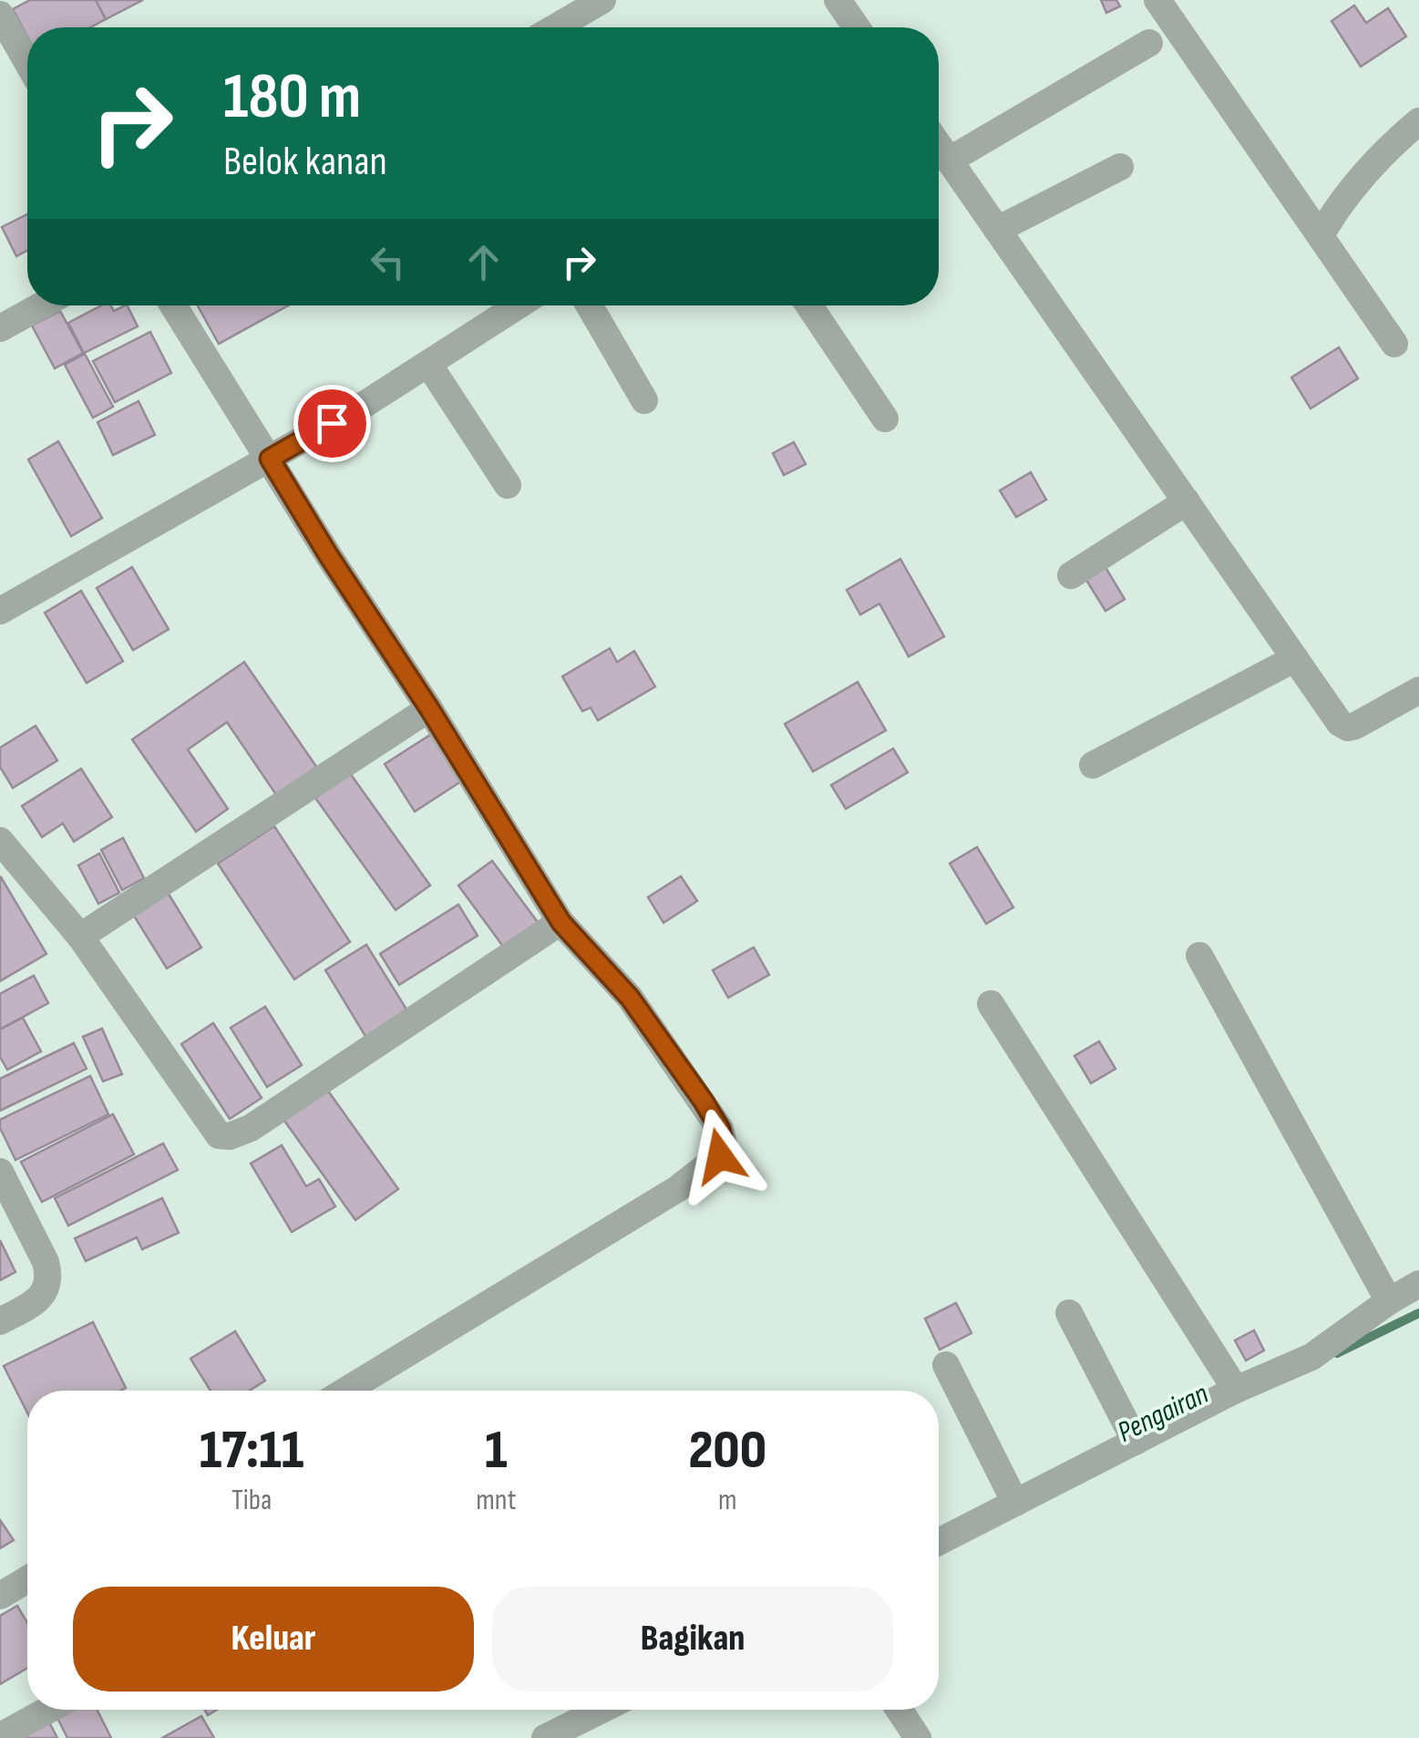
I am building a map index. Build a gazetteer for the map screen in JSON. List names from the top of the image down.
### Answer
{
  "water": ["Pengairan"],
  "page": {
    "turn": ["180 m", "Belok kanan"],
    "eta": [
      "17:11",
      "Tiba",
      "1",
      "mnt",
      "200",
      "m"
    ],
    "buttons": ["Keluar", "Bagikan"]
  }
}
